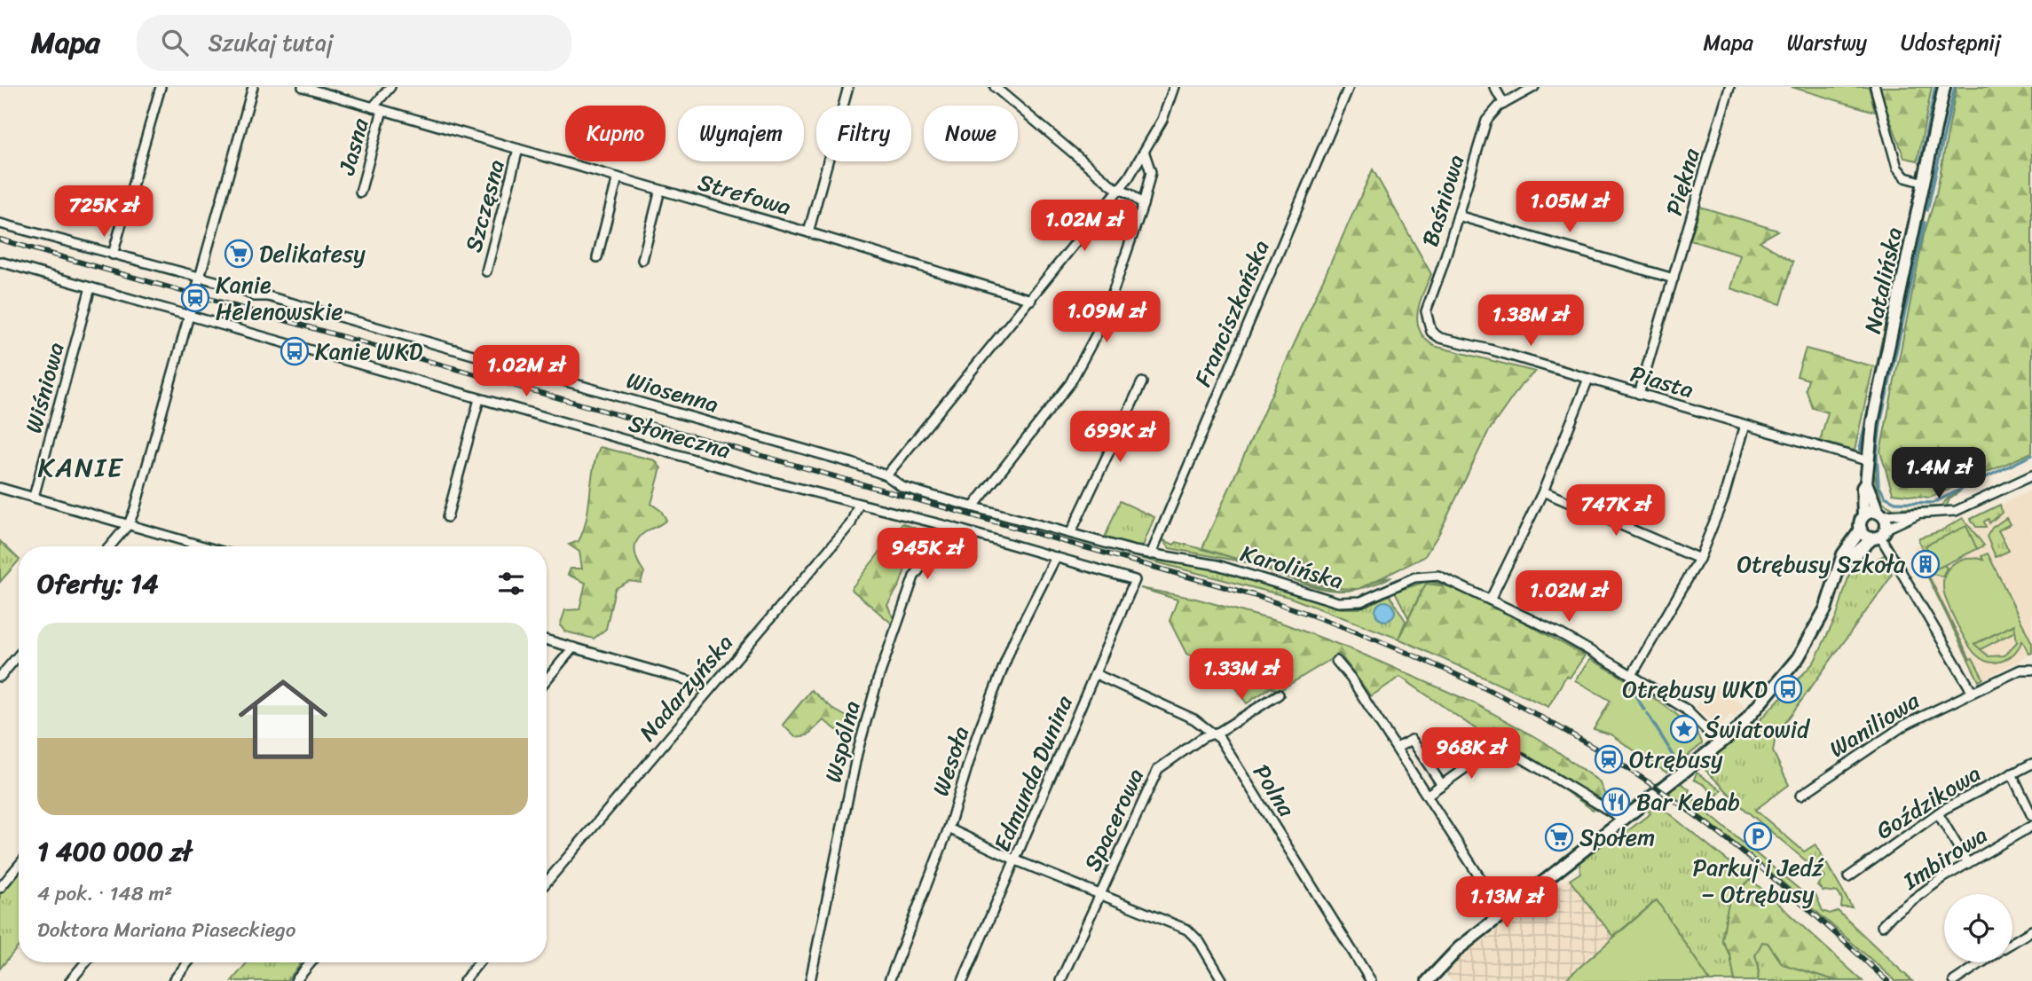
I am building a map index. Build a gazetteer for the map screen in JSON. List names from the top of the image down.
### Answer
{
  "streets": {
    "main road": ["Natalińska"],
    "street": [
      "Jasna",
      "Piękna",
      "Strefowa",
      "Baśniowa",
      "Szczęsna",
      "Franciszkańska",
      "Piasta",
      "Wiśniowa",
      "Wiosenna",
      "Słoneczna",
      "Karolińska",
      "Nadarzyńska",
      "Waniliowa",
      "Wspólna",
      "Wesoła",
      "Edmunda Dunina",
      "Polna",
      "Goździkowa",
      "Spacerowa",
      "Imbirowa"
    ]
  },
  "crossings": [
    ["Jasna", "Strefowa"],
    ["Piękna", "Piasta"],
    ["Strefowa", "Szczęsna"],
    ["Baśniowa", "Piasta"],
    ["Natalińska", "Piasta"],
    ["Franciszkańska", "Karolińska"],
    ["Wiśniowa", "Słoneczna"],
    ["Wiosenna", "Karolińska"],
    ["Słoneczna", "Nadarzyńska"],
    ["Słoneczna", "Wspólna"],
    ["Słoneczna", "Wesoła"],
    ["Słoneczna", "Edmunda Dunina"],
    ["Edmunda Dunina", "Polna"],
    ["Polna", "Spacerowa"]
  ],
  "districts": ["KANIE"],
  "places": {
    "supermarket": ["Delikatesy", "Społem"],
    "station": ["Kanie Helenowskie", "Otrębusy"],
    "bus stop": ["Kanie WKD", "Otrębusy WKD"],
    "building": ["Otrębusy Szkoła"],
    "place": ["Światowid"],
    "restaurant": ["Bar Kebab"],
    "parking": ["Parkuj i Jedź – Otrębusy"]
  },
  "page": {
    "header": "Mapa",
    "search": "Szukaj tutaj",
    "nav": ["Mapa", "Warstwy", "Udostępnij"],
    "chip": [
      "Kupno",
      "Wynajem",
      "Filtry",
      "Nowe"
    ],
    "price": [
      "1.05M zł",
      "725K zł",
      "1.02M zł",
      "1.09M zł",
      "1.38M zł",
      "1.02M zł",
      "699K zł",
      "1.4M zł",
      "747K zł",
      "945K zł",
      "1.02M zł",
      "1.33M zł",
      "968K zł",
      "1.13M zł"
    ],
    "heading": "Oferty: 14",
    "list": [
      {
        "name": "1 400 000 zł",
        "note": "4 pok. · 148 m² · Doktora Mariana Piaseckiego"
      }
    ]
  }
}
